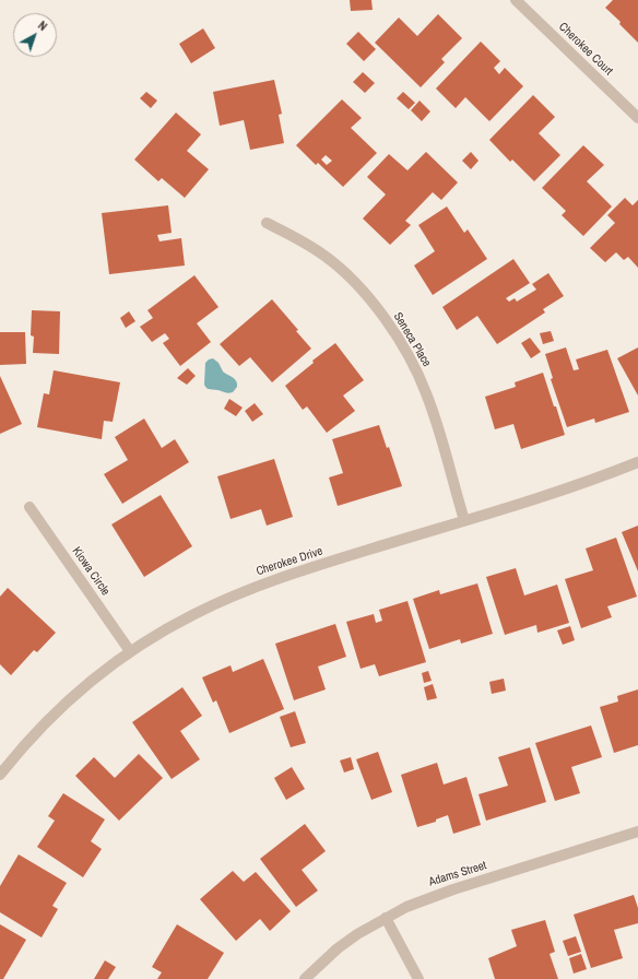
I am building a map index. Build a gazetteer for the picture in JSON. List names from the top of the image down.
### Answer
{
  "streets": {
    "street": [
      "Cherokee Court",
      "Seneca Place",
      "Cherokee Drive",
      "Kiowa Circle",
      "Adams Street"
    ]
  },
  "crossings": [
    ["Seneca Place", "Cherokee Drive"],
    ["Cherokee Drive", "Kiowa Circle"]
  ],
  "north": "top right"
}
